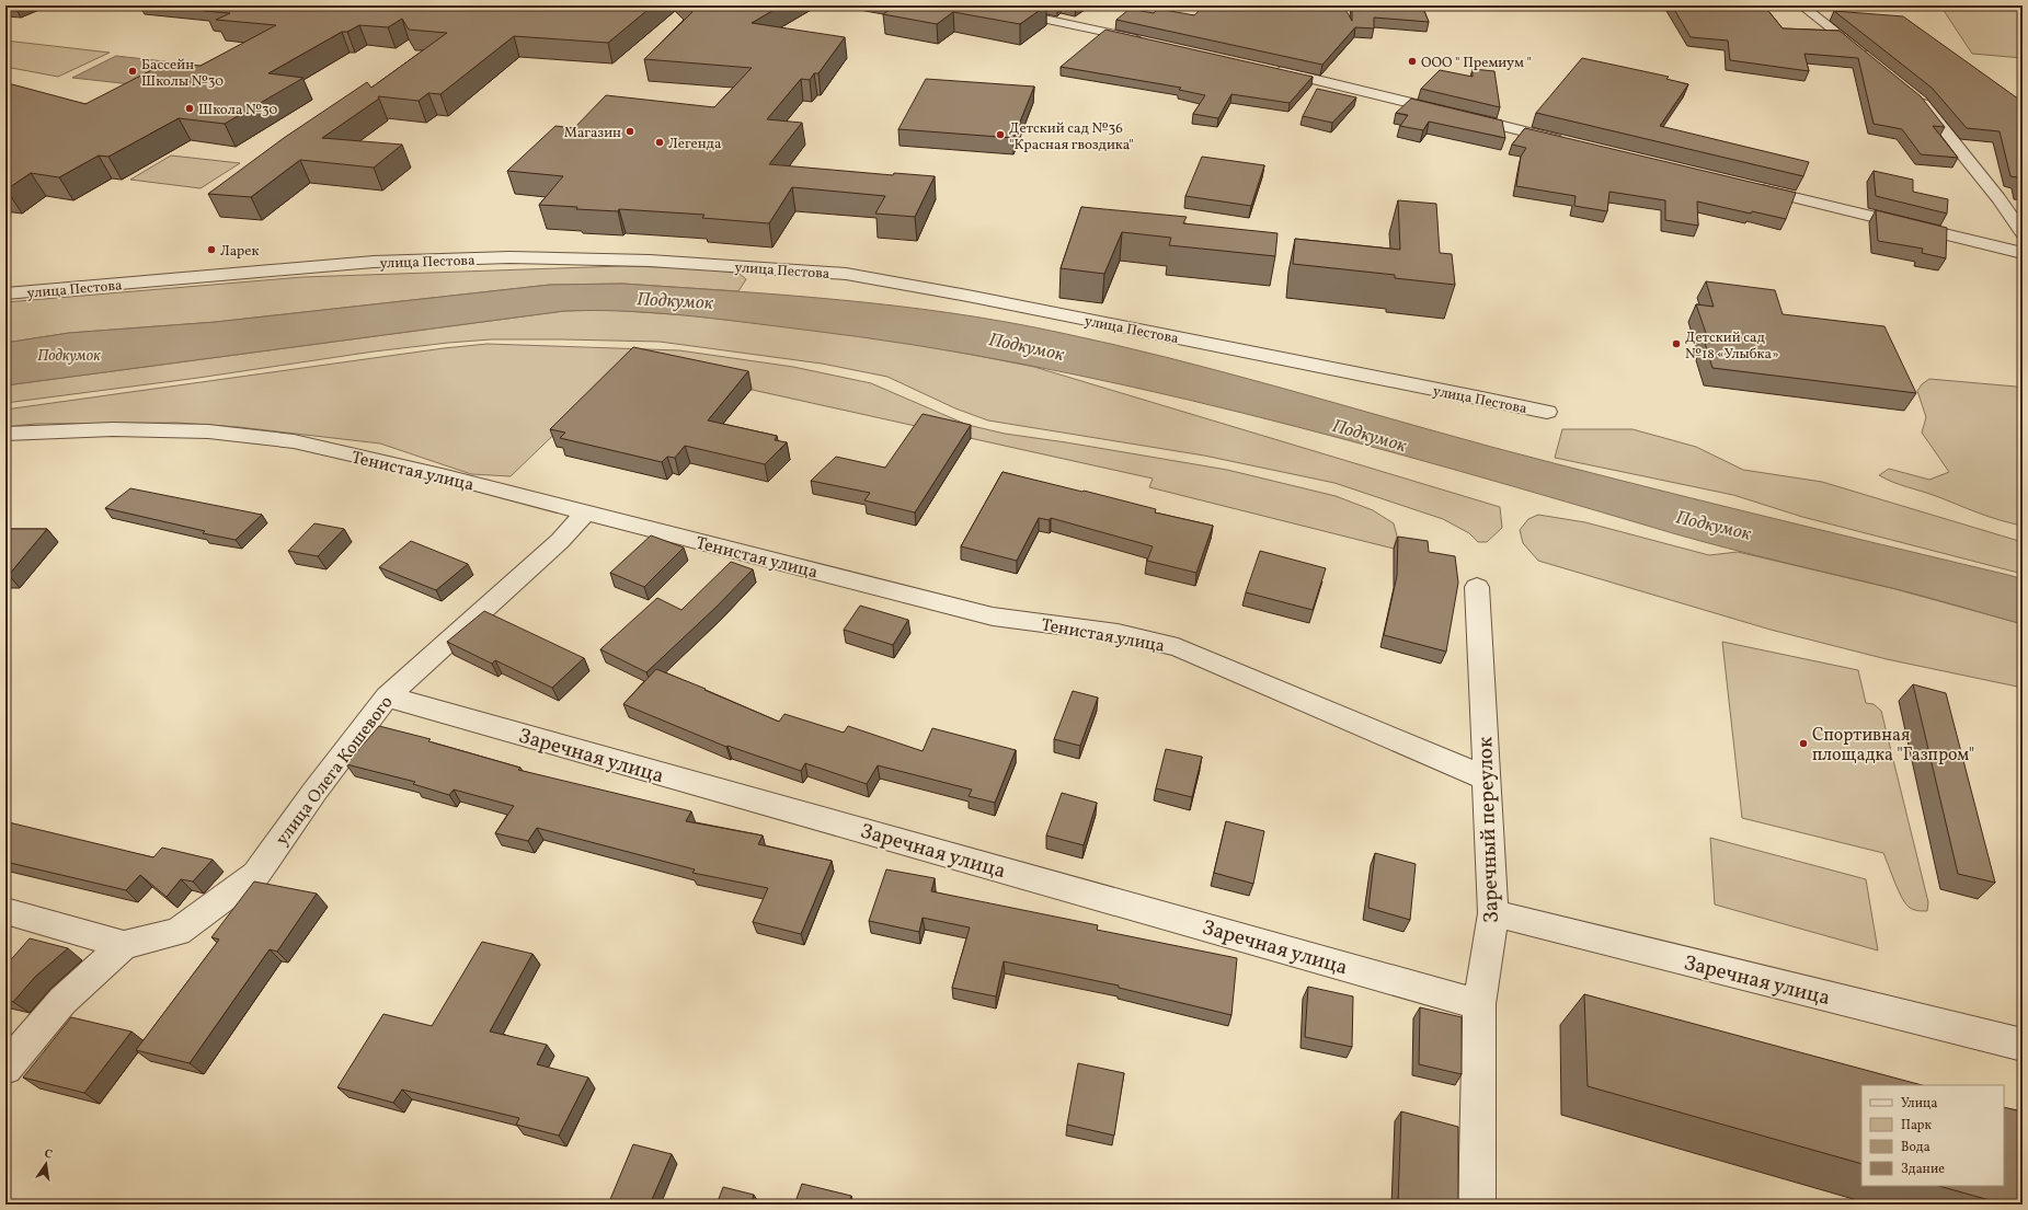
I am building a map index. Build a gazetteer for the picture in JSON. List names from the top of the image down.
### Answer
{
  "streets": {
    "street": [
      "улица Пестова",
      "Тенистая улица",
      "Заречная улица",
      "улица Олега Кошевого",
      "Заречный переулок"
    ]
  },
  "crossings": [
    ["Тенистая улица", "улица Олега Кошевого"],
    ["Тенистая улица", "Заречный переулок"],
    ["Заречная улица", "улица Олега Кошевого"],
    ["Заречная улица", "Заречный переулок"]
  ],
  "water": ["Подкумок"],
  "places": [
    "ООО \" Премиум \"",
    "Бассейн Школы №30",
    "Школа №30",
    "Магазин",
    "Детский сад №36 \"Красная гвоздика\"",
    "Легенда",
    "Ларек",
    "Детский сад №18 «Улыбка»",
    "Спортивная площадка \"Газпром\""
  ],
  "legend": [
    "Улица",
    "Парк",
    "Вода",
    "Здание"
  ],
  "north": "top"
}
